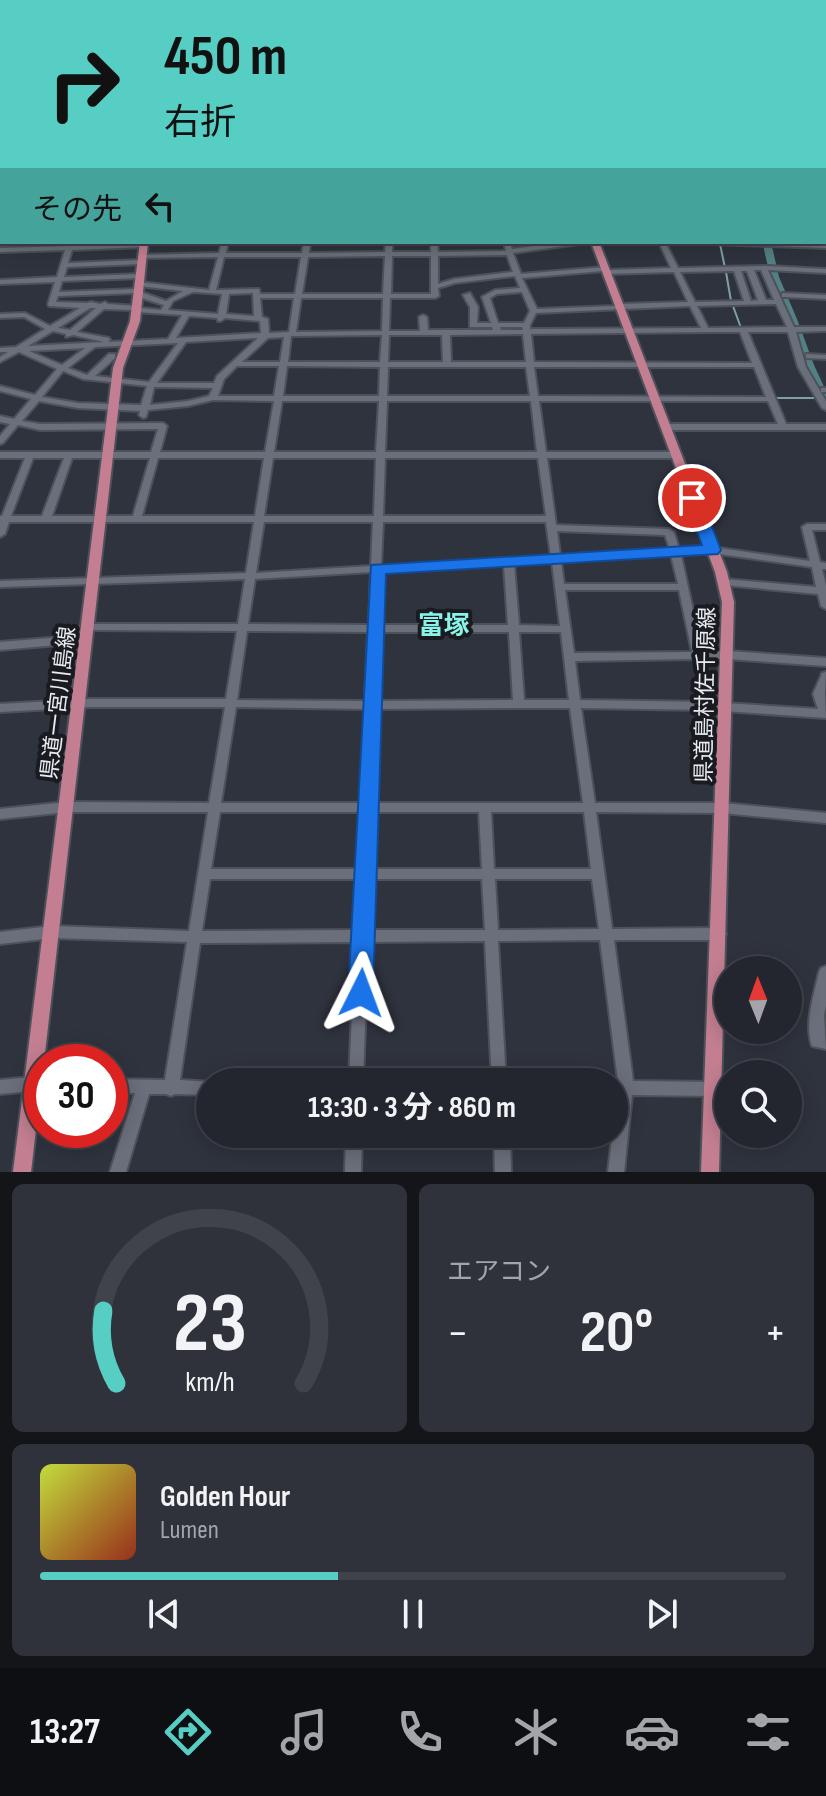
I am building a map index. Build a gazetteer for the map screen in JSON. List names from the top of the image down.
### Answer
{
  "streets": {
    "main road": ["県道島村佐千原線", "県道一宮川島線"]
  },
  "districts": ["富塚"],
  "north": "top",
  "page": {
    "turn": ["450 m", "右折"],
    "then": "その先",
    "limit": "30",
    "trip": "13:30 · 3 分 · 860 m",
    "tile": "エアコン",
    "heat": ["−", "20°", "+"],
    "song": ["Golden Hour", "Lumen"],
    "tabs": "13:27",
    "gauge": ["23", "km/h"]
  }
}
